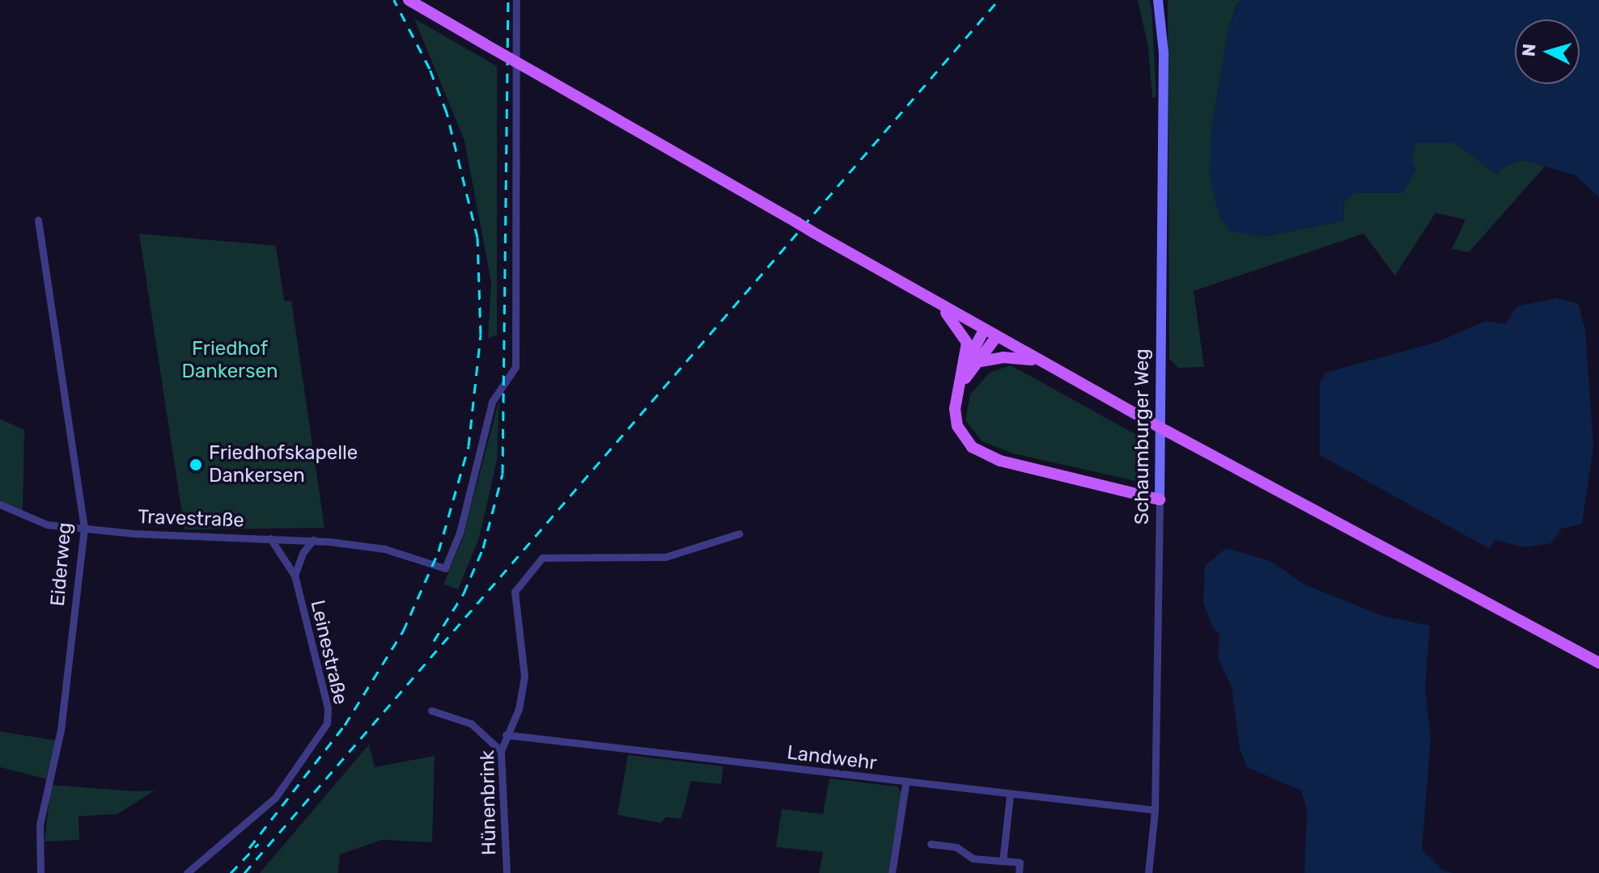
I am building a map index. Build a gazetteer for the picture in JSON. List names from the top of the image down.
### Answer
{
  "streets": {
    "street": [
      "Schaumburger Weg",
      "Travestraße",
      "Eiderweg",
      "Leinestraße",
      "Landwehr",
      "Hünenbrink"
    ]
  },
  "crossings": [
    ["Schaumburger Weg", "Landwehr"],
    ["Travestraße", "Eiderweg"],
    ["Travestraße", "Leinestraße"],
    ["Landwehr", "Hünenbrink"]
  ],
  "parks": ["Friedhof Dankersen"],
  "places": ["Friedhofskapelle Dankersen"],
  "north": "left"
}
